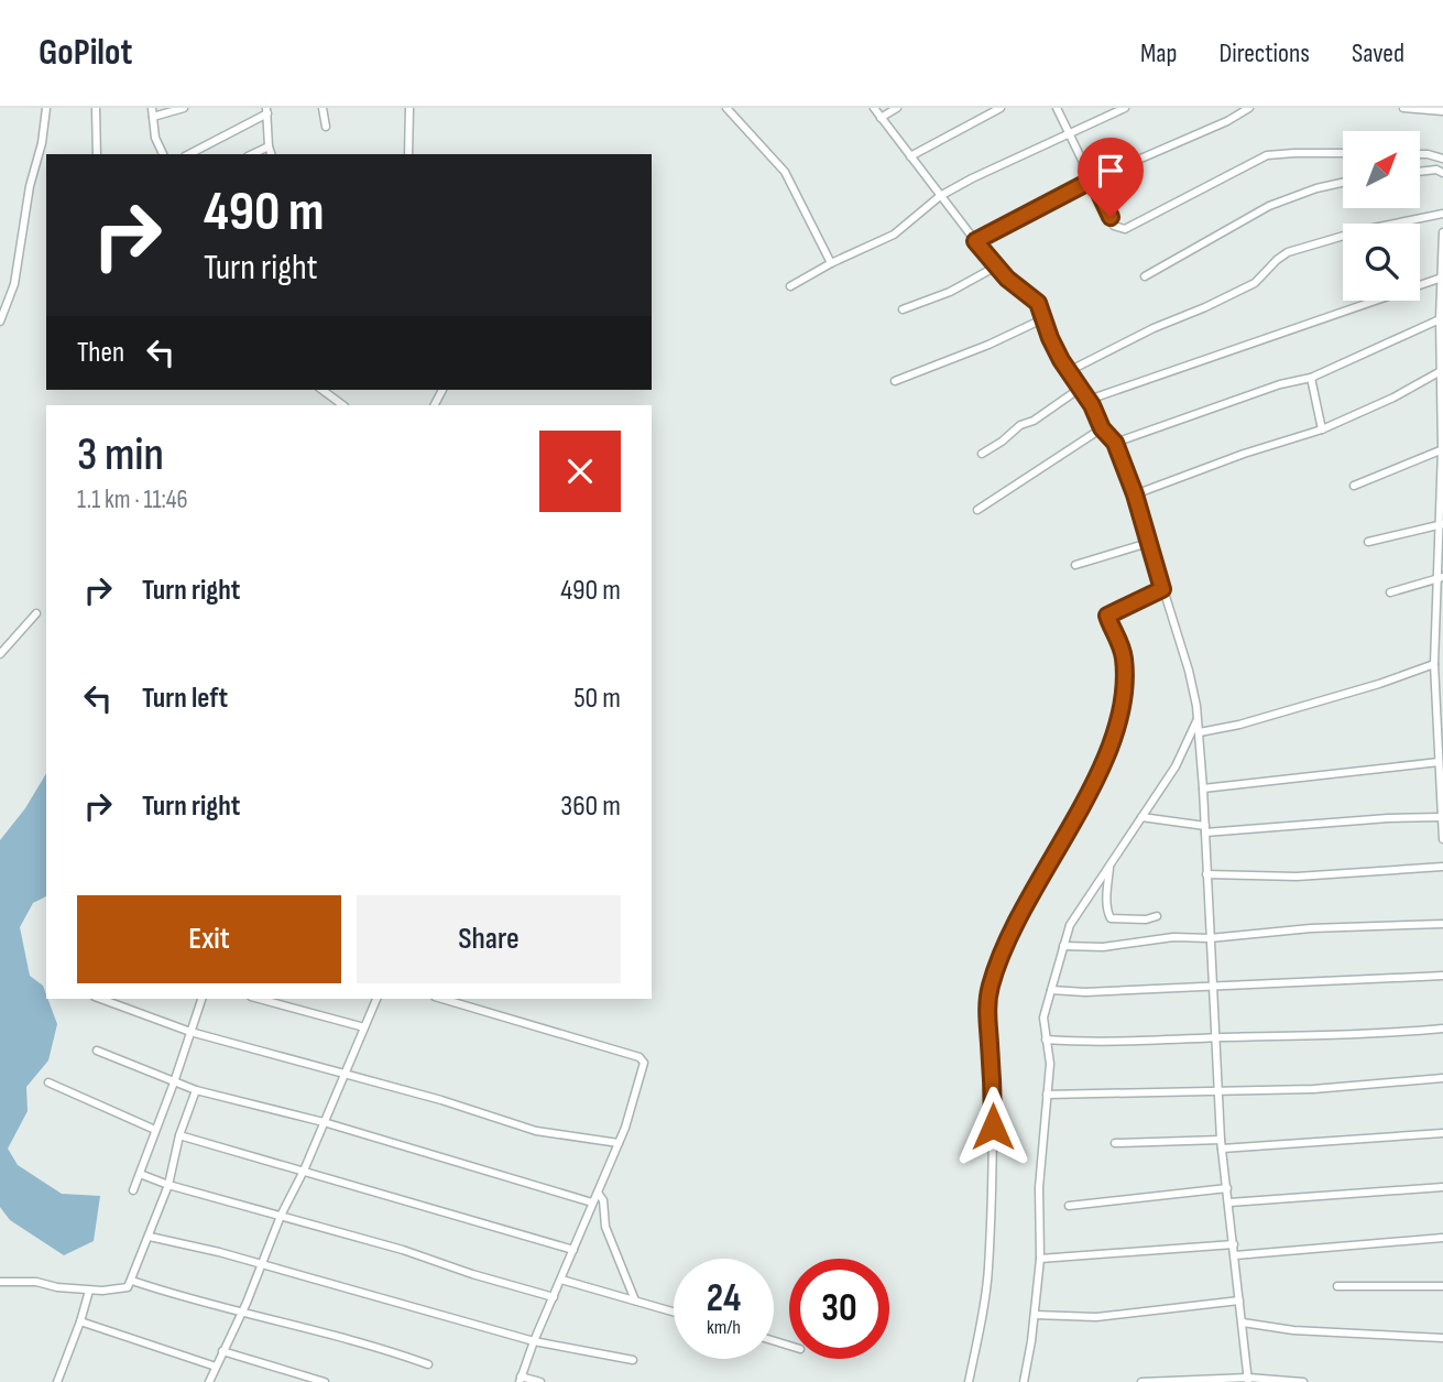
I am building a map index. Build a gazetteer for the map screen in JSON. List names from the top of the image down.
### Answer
{
  "north": "top right",
  "page": {
    "header": "GoPilot",
    "nav": ["Map", "Directions", "Saved"],
    "turn": ["490 m", "Turn right"],
    "then": "Then",
    "heading": ["3 min", "1.1 km · 11:46"],
    "list": [
      {
        "name": "Turn right",
        "value": "490 m"
      },
      {
        "name": "Turn left",
        "value": "50 m"
      },
      {
        "name": "Turn right",
        "value": "360 m"
      }
    ],
    "buttons": ["Exit", "Share"],
    "speed": "24 km/h",
    "limit": "30"
  }
}
